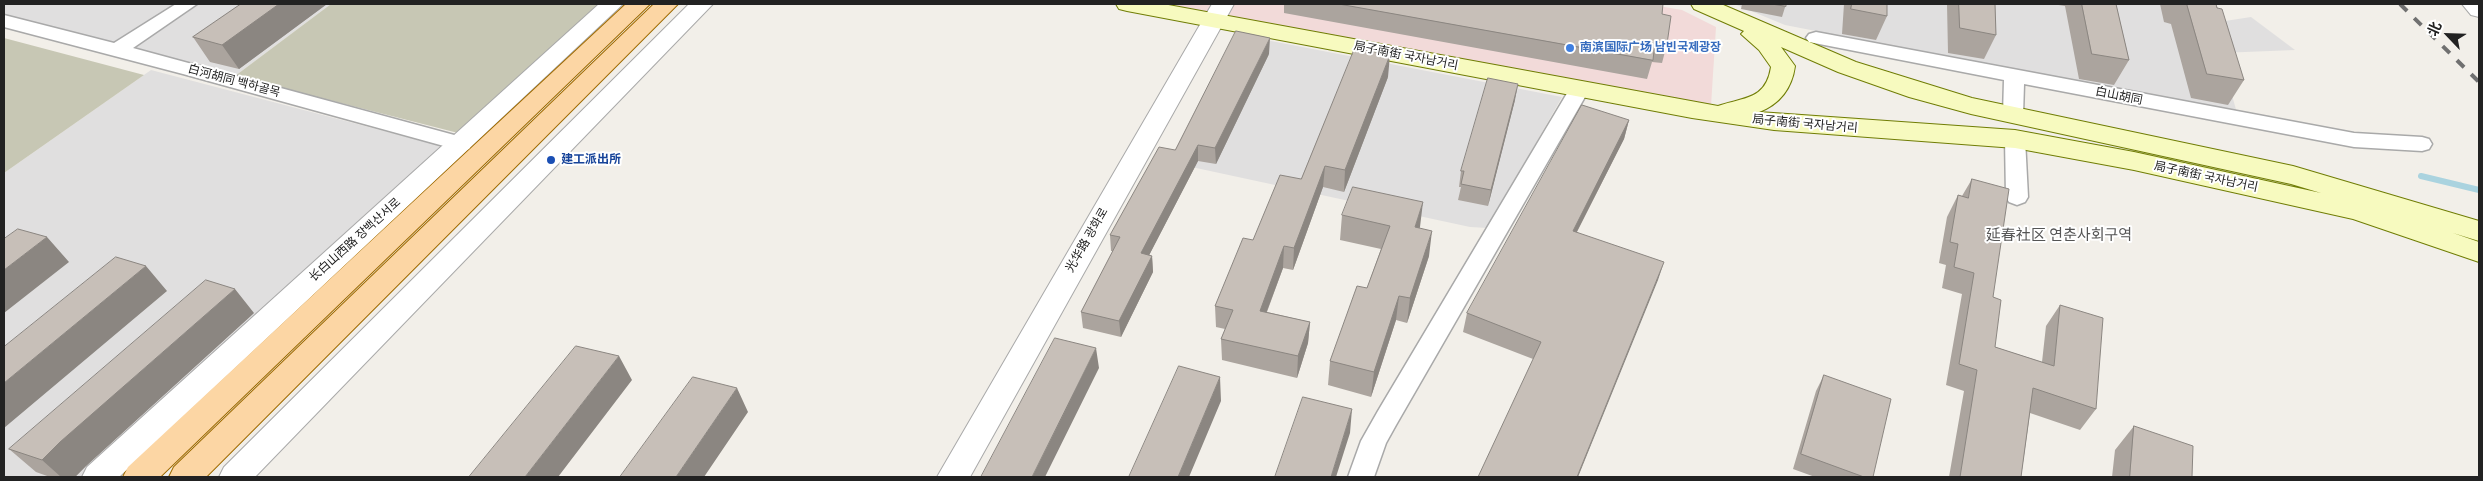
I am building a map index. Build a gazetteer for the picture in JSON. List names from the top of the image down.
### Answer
{
  "streets": {
    "main road": ["局子南街 국자남거리", "长白山西路 장백산서로"],
    "street": ["白河胡同 백하골목", "白山胡同", "光华路 광화로"]
  },
  "crossings": [
    ["局子南街 국자남거리", "光华路 광화로"],
    ["白河胡同 백하골목", "长白山西路 장백산서로"]
  ],
  "districts": ["延春社区 연춘사회구역"],
  "places": ["南滨国际广场 남빈국제광장", "建工派出所"],
  "north": "top left"
}
